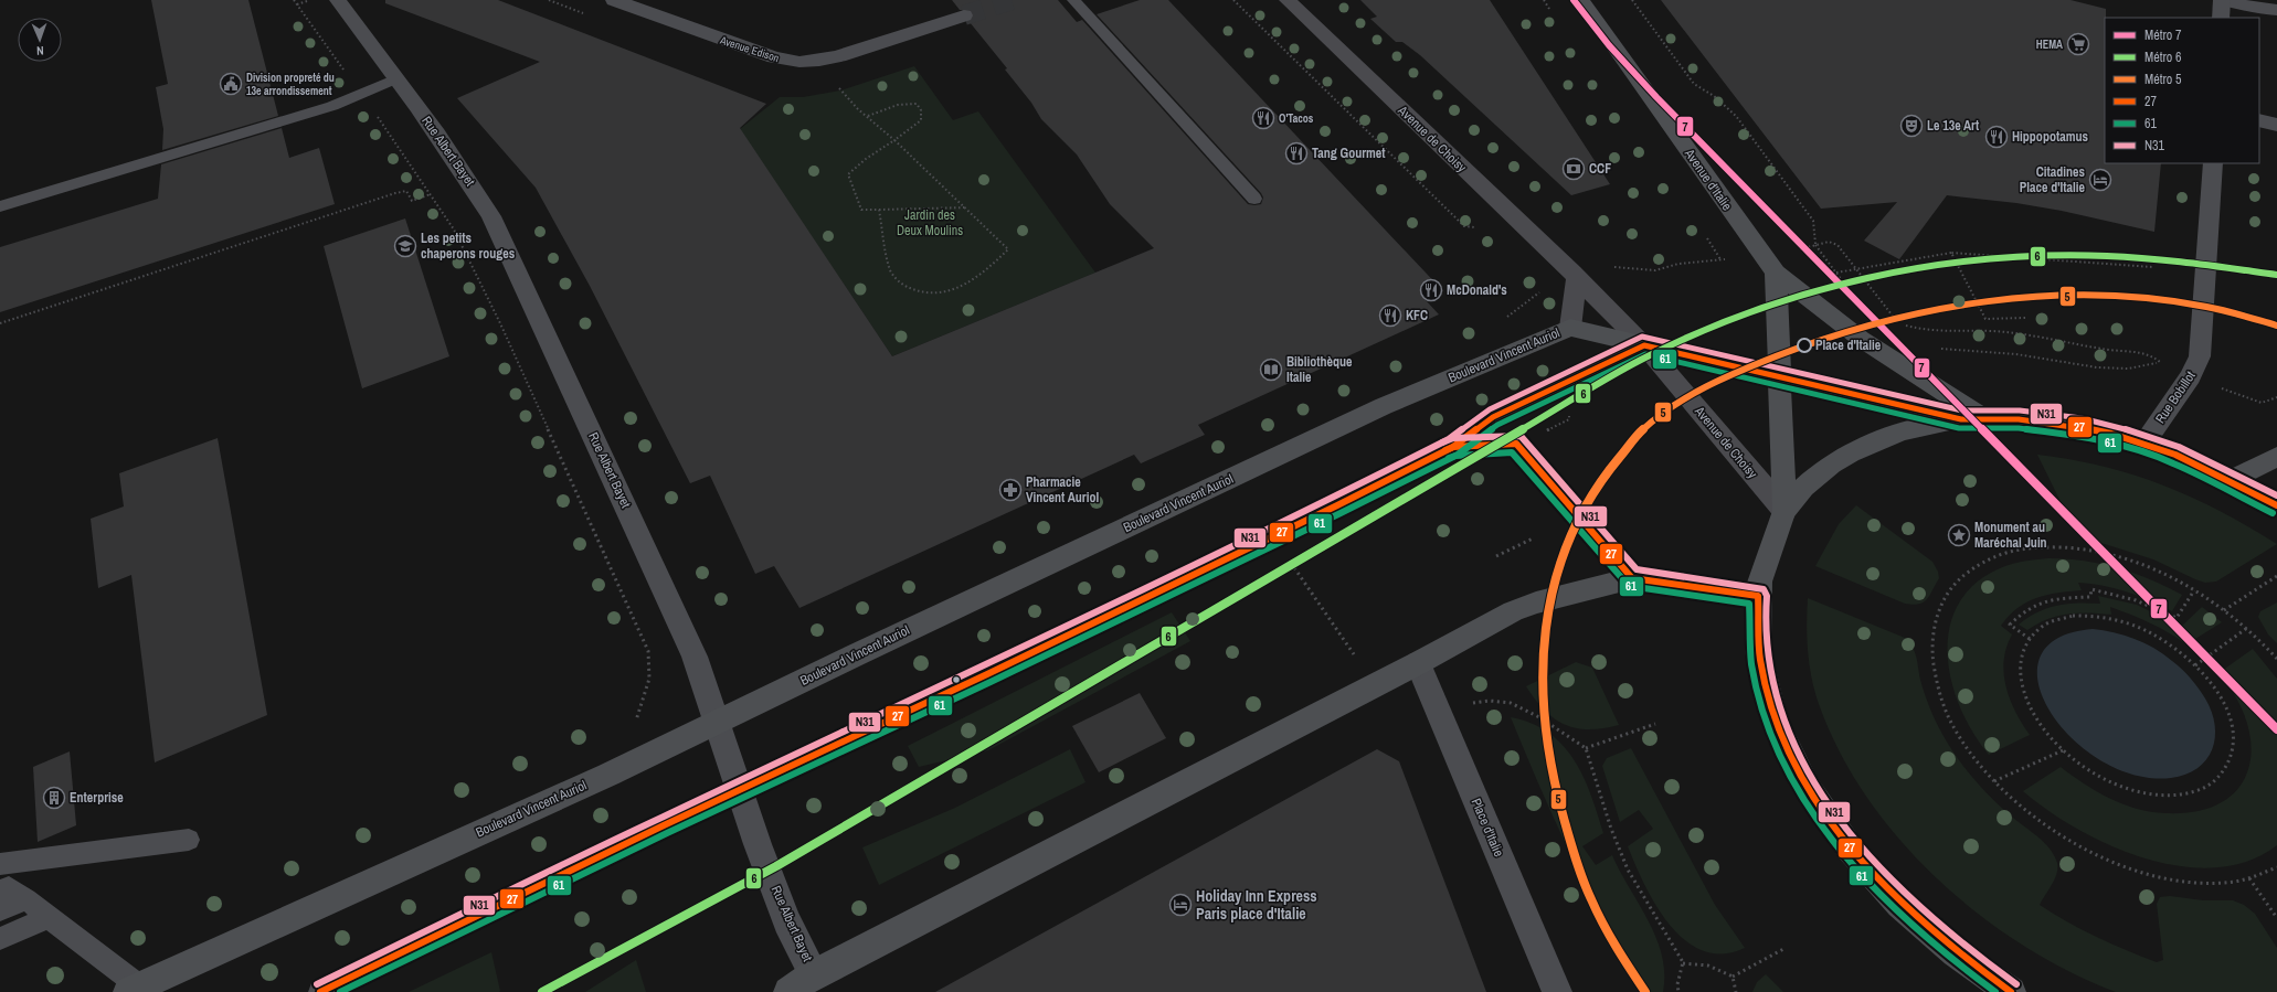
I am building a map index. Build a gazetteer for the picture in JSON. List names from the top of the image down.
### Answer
{
  "streets": {
    "main road": ["Avenue de Choisy", "Avenue d'Italie", "Boulevard Vincent Auriol"],
    "street": [
      "Avenue Edison",
      "Rue Albert Bayet",
      "Rue Bobillot",
      "Place d'Italie"
    ]
  },
  "crossings": [
    ["Avenue de Choisy", "Boulevard Vincent Auriol"],
    ["Rue Albert Bayet", "Boulevard Vincent Auriol"]
  ],
  "parks": ["Jardin des Deux Moulins"],
  "places": {
    "supermarket": ["HEMA"],
    "public building": ["Division propreté du 13e arrondissement"],
    "restaurant": [
      "O'Tacos",
      "Hippopotamus",
      "Tang Gourmet",
      "McDonald's",
      "KFC"
    ],
    "theatre": ["Le 13e Art"],
    "bank": ["CCF"],
    "hotel": ["Citadines Place d'Italie", "Holiday Inn Express Paris place d'Italie"],
    "school or university": ["Les petits chaperons rouges"],
    "other": ["Place d'Italie"],
    "library": ["Bibliothèque Italie"],
    "pharmacy": ["Pharmacie Vincent Auriol"],
    "place": ["Monument au Maréchal Juin"],
    "building": ["Enterprise"]
  },
  "lines": [
    "metro line 7",
    "metro line 6",
    "metro line 5",
    "transit line N31",
    "transit line 27",
    "transit line 61"
  ],
  "legend": [
    "Métro 7",
    "Métro 6",
    "Métro 5",
    "27",
    "61",
    "N31"
  ],
  "north": "bottom"
}
